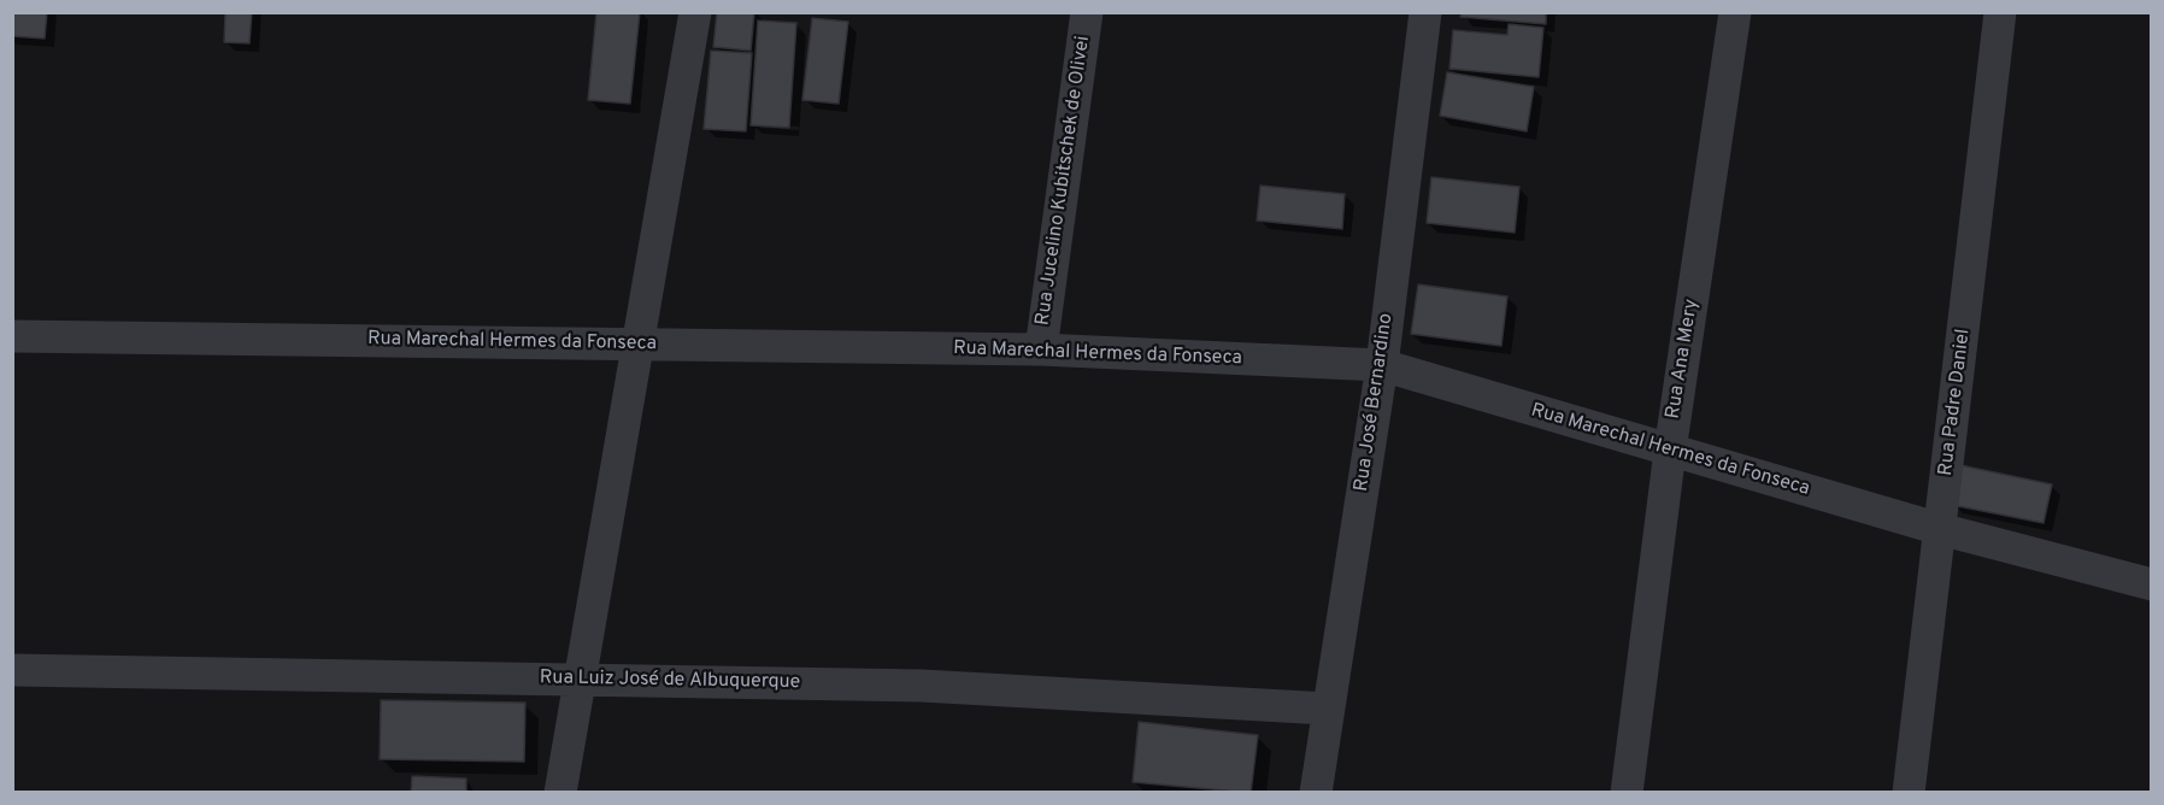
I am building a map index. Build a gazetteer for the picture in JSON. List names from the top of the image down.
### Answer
{
  "streets": {
    "street": [
      "Rua Jucelino Kubitschek de Olivei",
      "Rua Marechal Hermes da Fonseca",
      "Rua Ana Mery",
      "Rua José Bernardino",
      "Rua Padre Daniel",
      "Rua Luiz José de Albuquerque"
    ]
  },
  "crossings": [
    ["Rua Jucelino Kubitschek de Olivei", "Rua Marechal Hermes da Fonseca"],
    ["Rua Marechal Hermes da Fonseca", "Rua Ana Mery"],
    ["Rua Marechal Hermes da Fonseca", "Rua José Bernardino"],
    ["Rua Marechal Hermes da Fonseca", "Rua Padre Daniel"],
    ["Rua José Bernardino", "Rua Luiz José de Albuquerque"]
  ]
}
